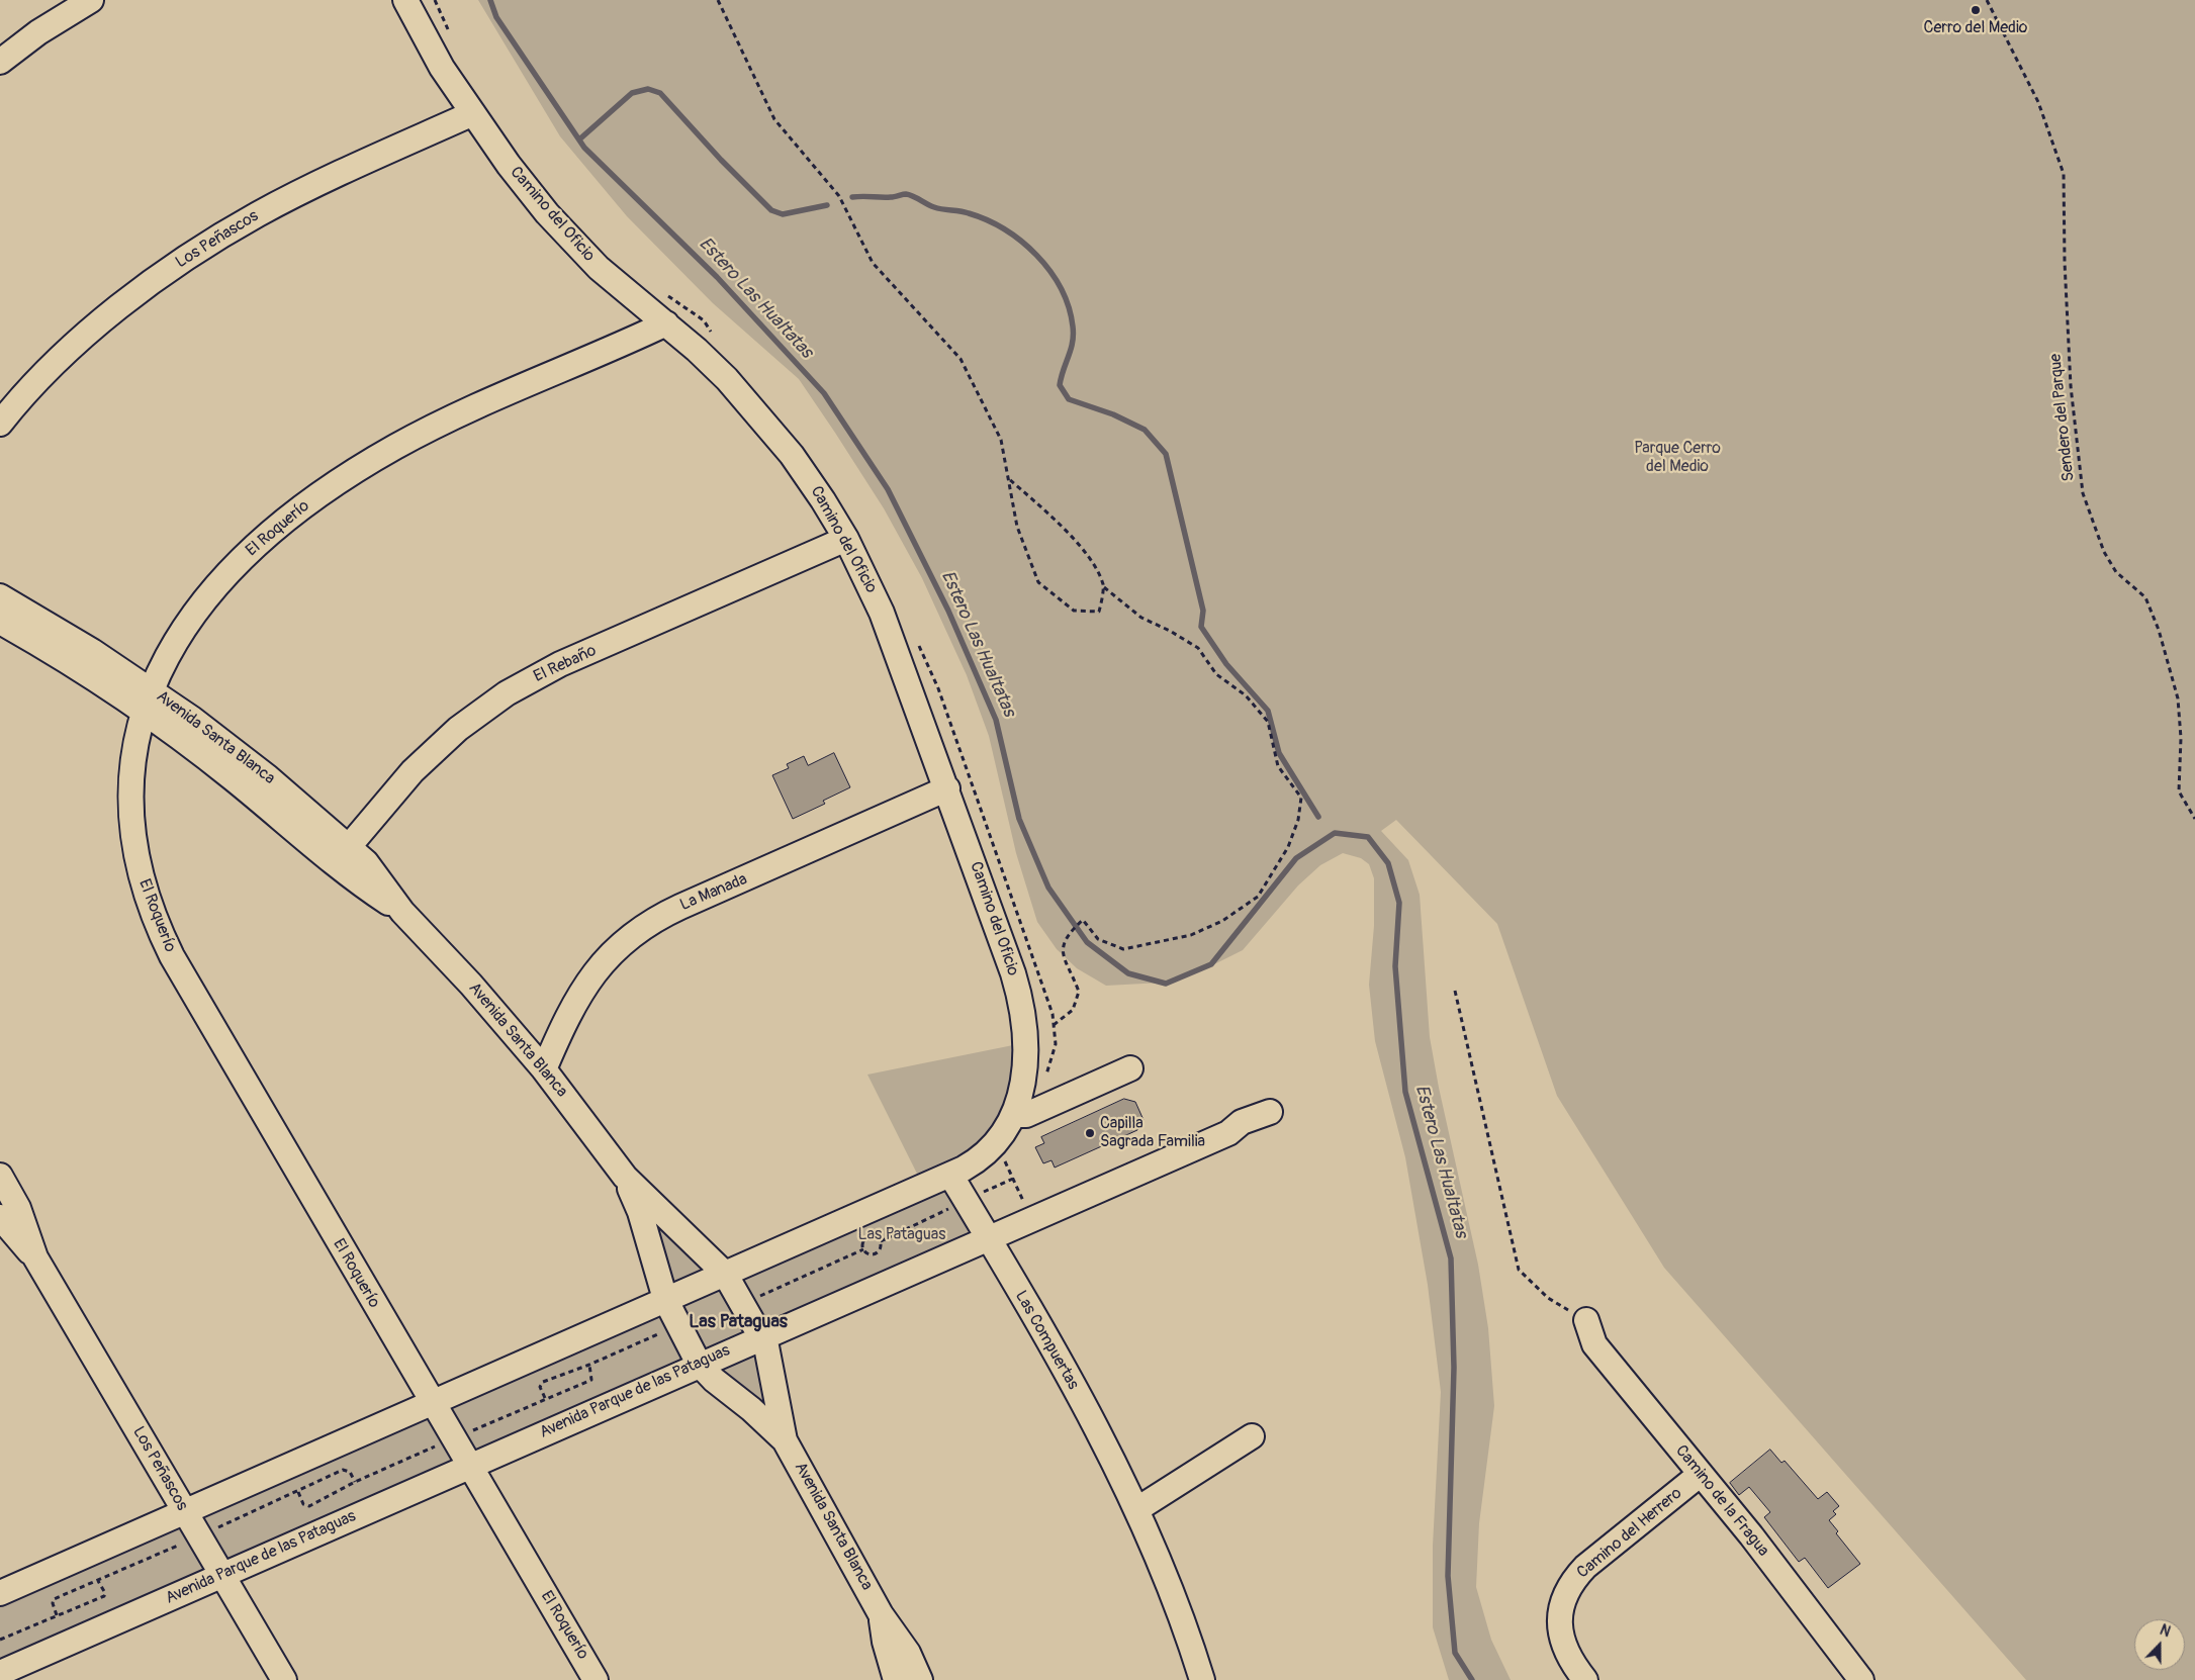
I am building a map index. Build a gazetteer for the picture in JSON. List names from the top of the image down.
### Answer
{
  "streets": {
    "street": [
      "Camino del Oficio",
      "Los Peñascos",
      "El Roquerío",
      "El Rebaño",
      "Avenida Santa Blanca",
      "La Manada",
      "Las Compuertas",
      "Avenida Parque de las Pataguas",
      "Camino de la Fragua",
      "Camino del Herrero"
    ],
    "path": ["Sendero del Parque"]
  },
  "crossings": [
    ["Camino del Oficio", "Los Peñascos"],
    ["Camino del Oficio", "El Roquerío"],
    ["Camino del Oficio", "El Rebaño"],
    ["Camino del Oficio", "La Manada"],
    ["Camino del Oficio", "Las Compuertas"],
    ["Los Peñascos", "Avenida Parque de las Pataguas"],
    ["El Roquerío", "Avenida Santa Blanca"],
    ["El Roquerío", "Avenida Parque de las Pataguas"],
    ["El Rebaño", "Avenida Santa Blanca"],
    ["Avenida Santa Blanca", "La Manada"],
    ["Avenida Santa Blanca", "Avenida Parque de las Pataguas"],
    ["Las Compuertas", "Avenida Parque de las Pataguas"],
    ["Camino de la Fragua", "Camino del Herrero"]
  ],
  "districts": ["Las Pataguas"],
  "water": ["Estero Las Hualtatas"],
  "parks": ["Parque Cerro del Medio", "Las Pataguas"],
  "places": ["Cerro del Medio", "Capilla Sagrada Familia"],
  "north": "top"
}
